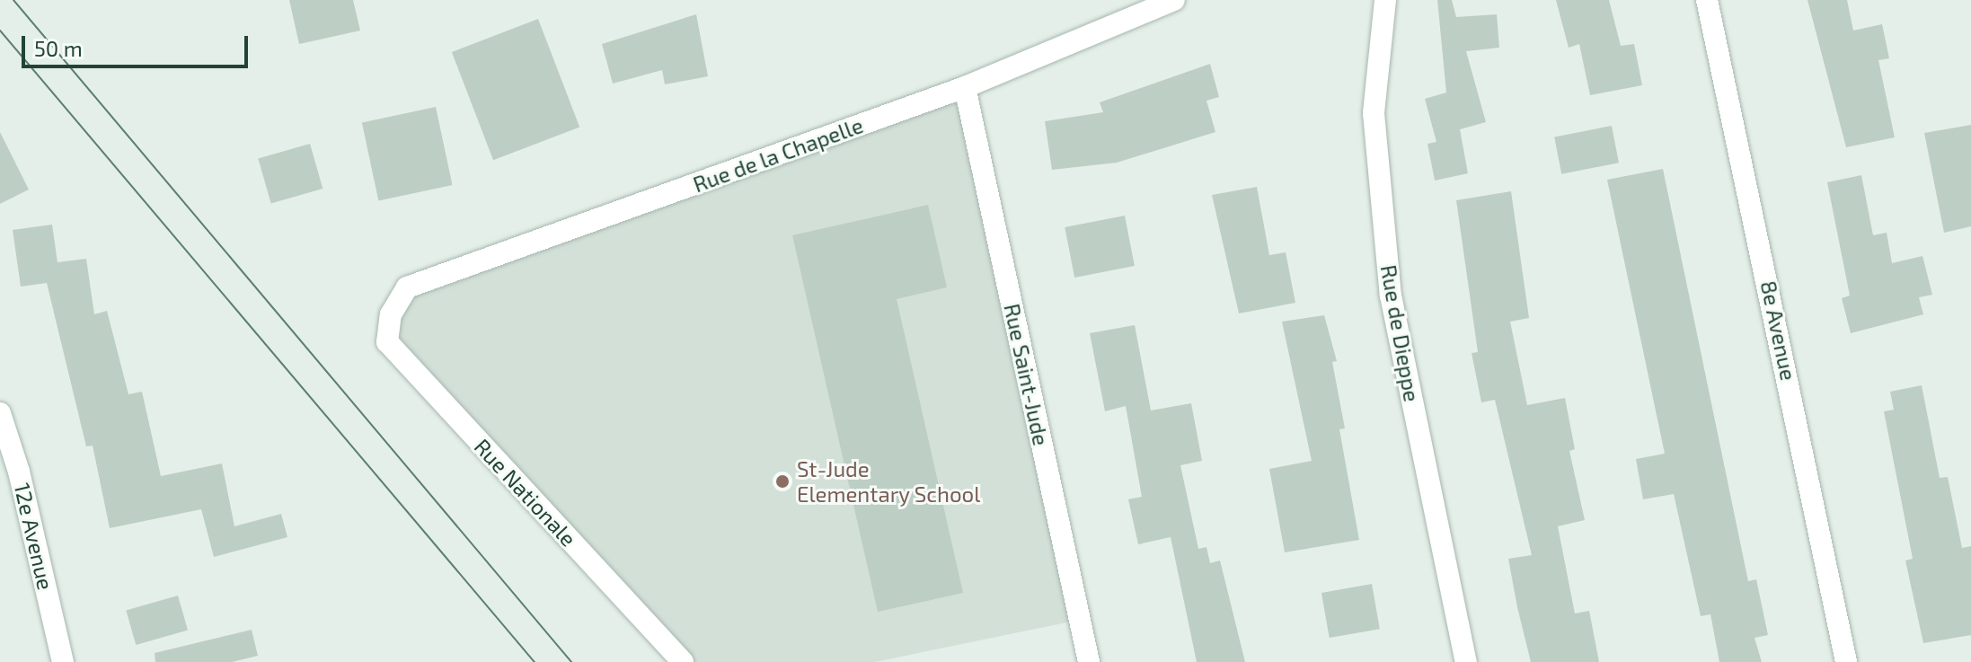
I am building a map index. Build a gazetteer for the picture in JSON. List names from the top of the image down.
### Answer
{
  "streets": {
    "street": [
      "Rue de la Chapelle",
      "8e Avenue",
      "Rue de Dieppe",
      "Rue Saint-Jude",
      "Rue Nationale",
      "12e Avenue"
    ]
  },
  "crossings": [
    ["Rue de la Chapelle", "Rue Saint-Jude"],
    ["Rue de la Chapelle", "Rue Nationale"]
  ],
  "places": ["St-Jude Elementary School"],
  "scale_bar": "50 m"
}
